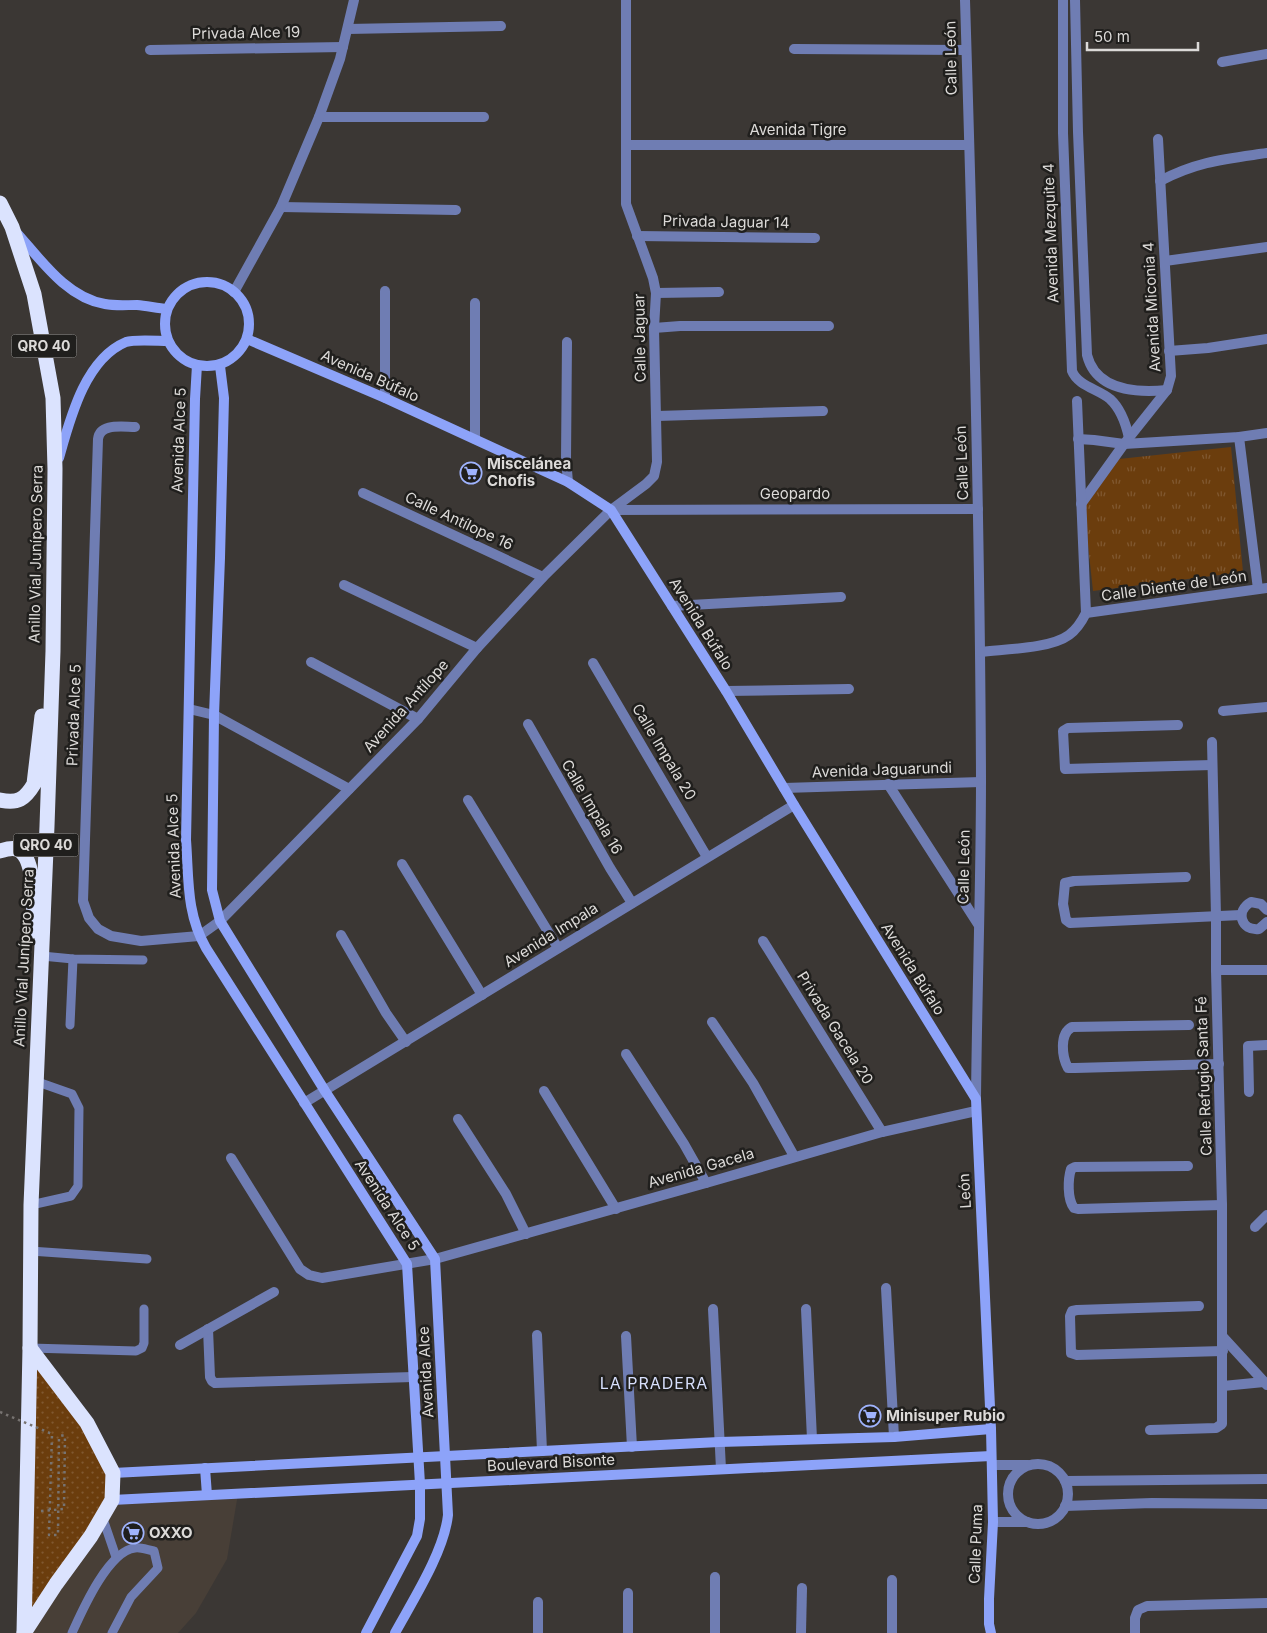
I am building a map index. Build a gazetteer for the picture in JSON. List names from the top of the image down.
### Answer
{
  "streets": {
    "highway": ["QRO 40", "Anillo Vial Junípero Serra"],
    "street": [
      "Privada Alce 19",
      "Calle León",
      "Avenida Tigre",
      "Privada Jaguar 14",
      "Avenida Mezquite 4",
      "Avenida Miconia 4",
      "Calle Jaguar",
      "Avenida Búfalo",
      "Avenida Alce 5",
      "Geopardo",
      "Calle Antílope 16",
      "Calle Diente de León",
      "Avenida Antílope",
      "Privada Alce 5",
      "Calle Impala 20",
      "Avenida Jaguarundi",
      "Calle Impala 16",
      "Avenida Impala",
      "Privada Gacela 20",
      "Calle Refugio Santa Fé",
      "Avenida Gacela",
      "León",
      "Avenida Alce",
      "Boulevard Bisonte",
      "Calle Puma"
    ]
  },
  "crossings": [
    ["Calle León", "Avenida Tigre"],
    ["Calle León", "Geopardo"],
    ["Calle León", "Avenida Jaguarundi"],
    ["Calle León", "León"],
    ["Avenida Tigre", "Calle Jaguar"],
    ["Privada Jaguar 14", "Calle Jaguar"],
    ["Avenida Mezquite 4", "Avenida Miconia 4"],
    ["Calle Jaguar", "Avenida Búfalo"],
    ["Calle Jaguar", "Geopardo"],
    ["Calle Jaguar", "Avenida Antílope"],
    ["Avenida Búfalo", "Avenida Alce 5"],
    ["Avenida Búfalo", "Geopardo"],
    ["Avenida Búfalo", "Avenida Antílope"],
    ["Avenida Búfalo", "Avenida Jaguarundi"],
    ["Avenida Búfalo", "Avenida Impala"],
    ["Avenida Búfalo", "León"],
    ["Avenida Alce 5", "Avenida Antílope"],
    ["Avenida Alce 5", "Privada Alce 5"],
    ["Avenida Alce 5", "Avenida Impala"],
    ["Avenida Alce 5", "Avenida Gacela"],
    ["Avenida Alce 5", "Avenida Alce"],
    ["Geopardo", "Avenida Antílope"],
    ["Calle Antílope 16", "Avenida Antílope"],
    ["Avenida Antílope", "Privada Alce 5"],
    ["Calle Impala 20", "Avenida Impala"],
    ["Calle Impala 16", "Avenida Impala"],
    ["Privada Gacela 20", "Avenida Gacela"],
    ["Avenida Gacela", "León"],
    ["Avenida Gacela", "Avenida Alce"],
    ["León", "Boulevard Bisonte"],
    ["León", "Calle Puma"],
    ["Avenida Alce", "Boulevard Bisonte"],
    ["Boulevard Bisonte", "Calle Puma"]
  ],
  "districts": ["LA PRADERA"],
  "places": {
    "supermarket": ["Miscelánea Chofis", "Minisuper Rubio", "OXXO"]
  },
  "scale_bar": "50 m"
}
